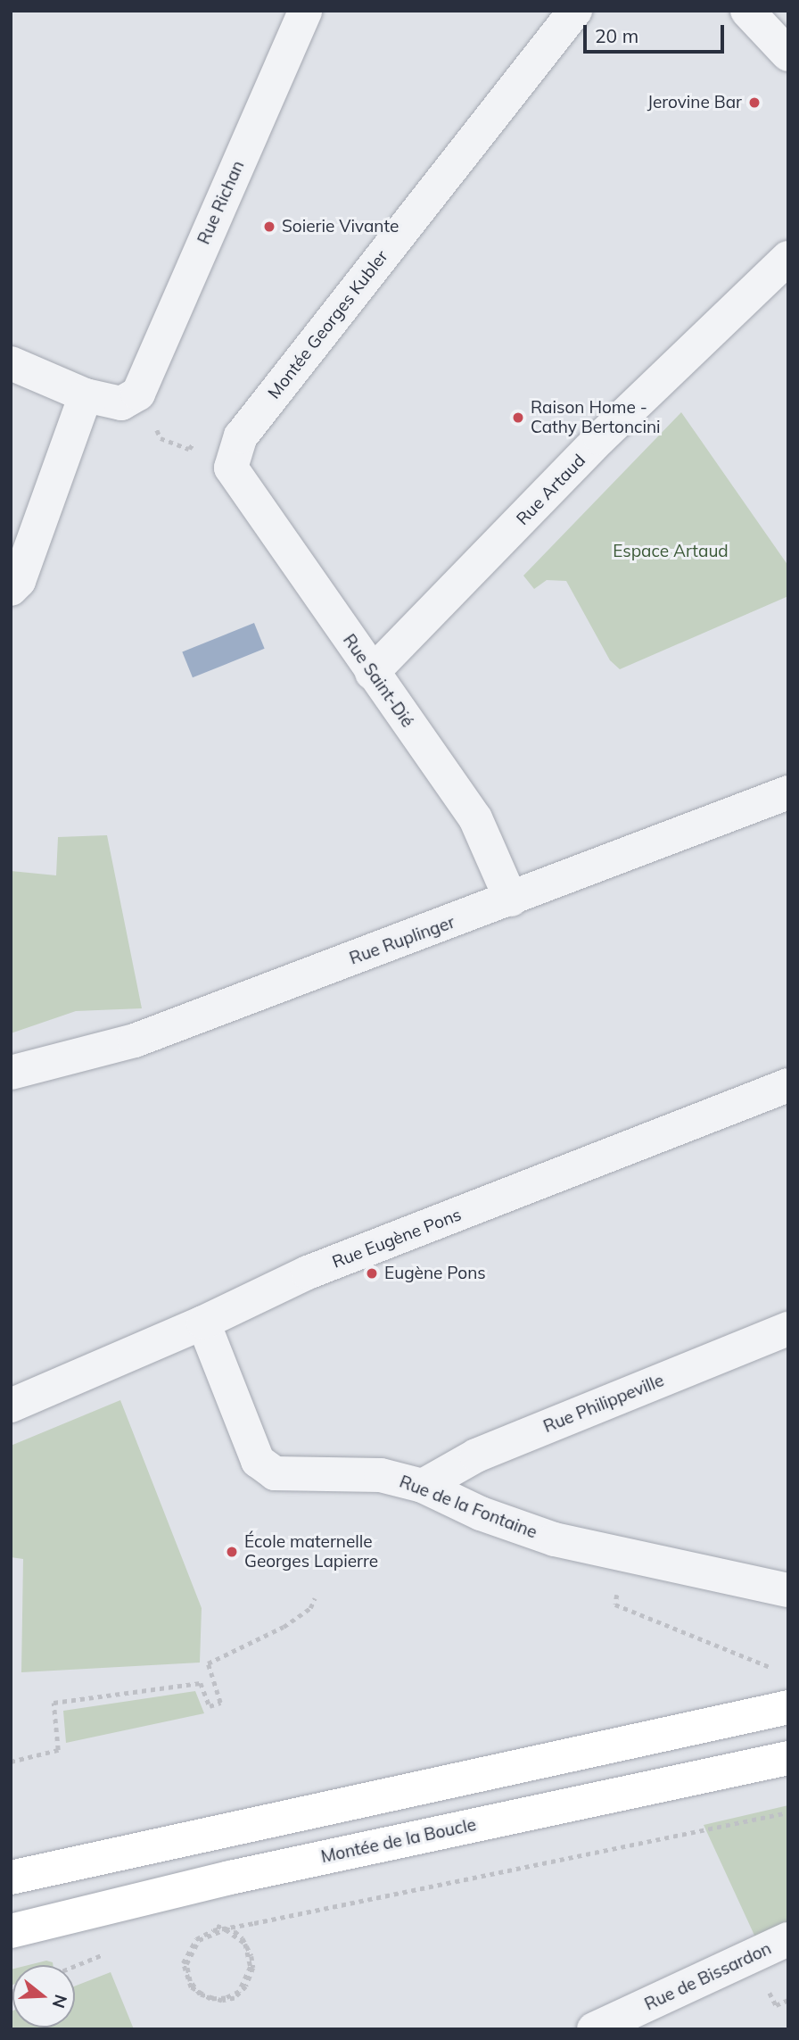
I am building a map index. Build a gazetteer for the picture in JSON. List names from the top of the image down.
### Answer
{
  "streets": {
    "main road": ["Montée de la Boucle"],
    "street": [
      "Rue Richan",
      "Montée Georges Kubler",
      "Rue Artaud",
      "Rue Saint-Dié",
      "Rue Ruplinger",
      "Rue Eugène Pons",
      "Rue Philippeville",
      "Rue de la Fontaine",
      "Rue de Bissardon"
    ]
  },
  "crossings": [
    ["Montée Georges Kubler", "Rue Saint-Dié"],
    ["Rue Artaud", "Rue Saint-Dié"],
    ["Rue Saint-Dié", "Rue Ruplinger"],
    ["Rue Eugène Pons", "Rue de la Fontaine"],
    ["Rue Philippeville", "Rue de la Fontaine"]
  ],
  "parks": ["Espace Artaud"],
  "places": [
    "Jerovine Bar",
    "Soierie Vivante",
    "Raison Home - Cathy Bertoncini",
    "Eugène Pons",
    "École maternelle Georges Lapierre"
  ],
  "scale_bar": "20 m",
  "north": "right"
}
